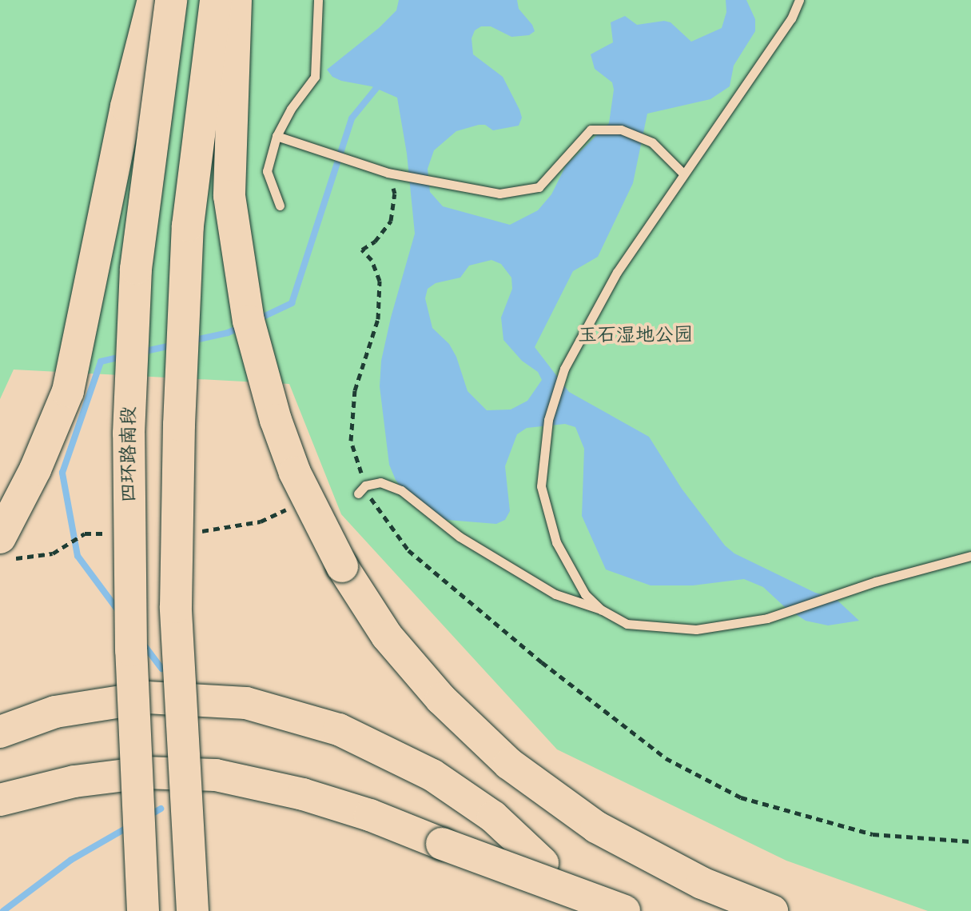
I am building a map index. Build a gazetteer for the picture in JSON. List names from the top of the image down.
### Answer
{
  "streets": {
    "highway": ["四环路南段"]
  },
  "parks": ["玉石湿地公园"]
}
